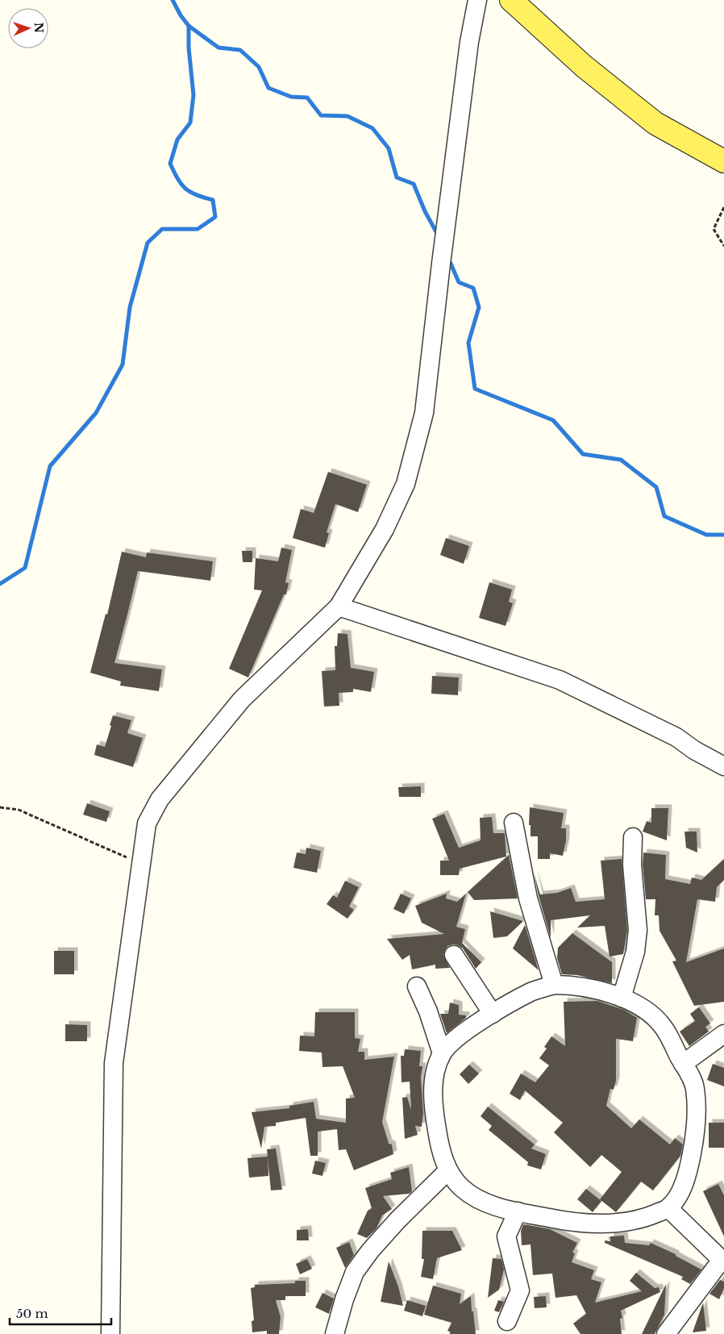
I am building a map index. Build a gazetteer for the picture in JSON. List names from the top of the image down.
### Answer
{
  "scale_bar": "50 m",
  "north": "right"
}
